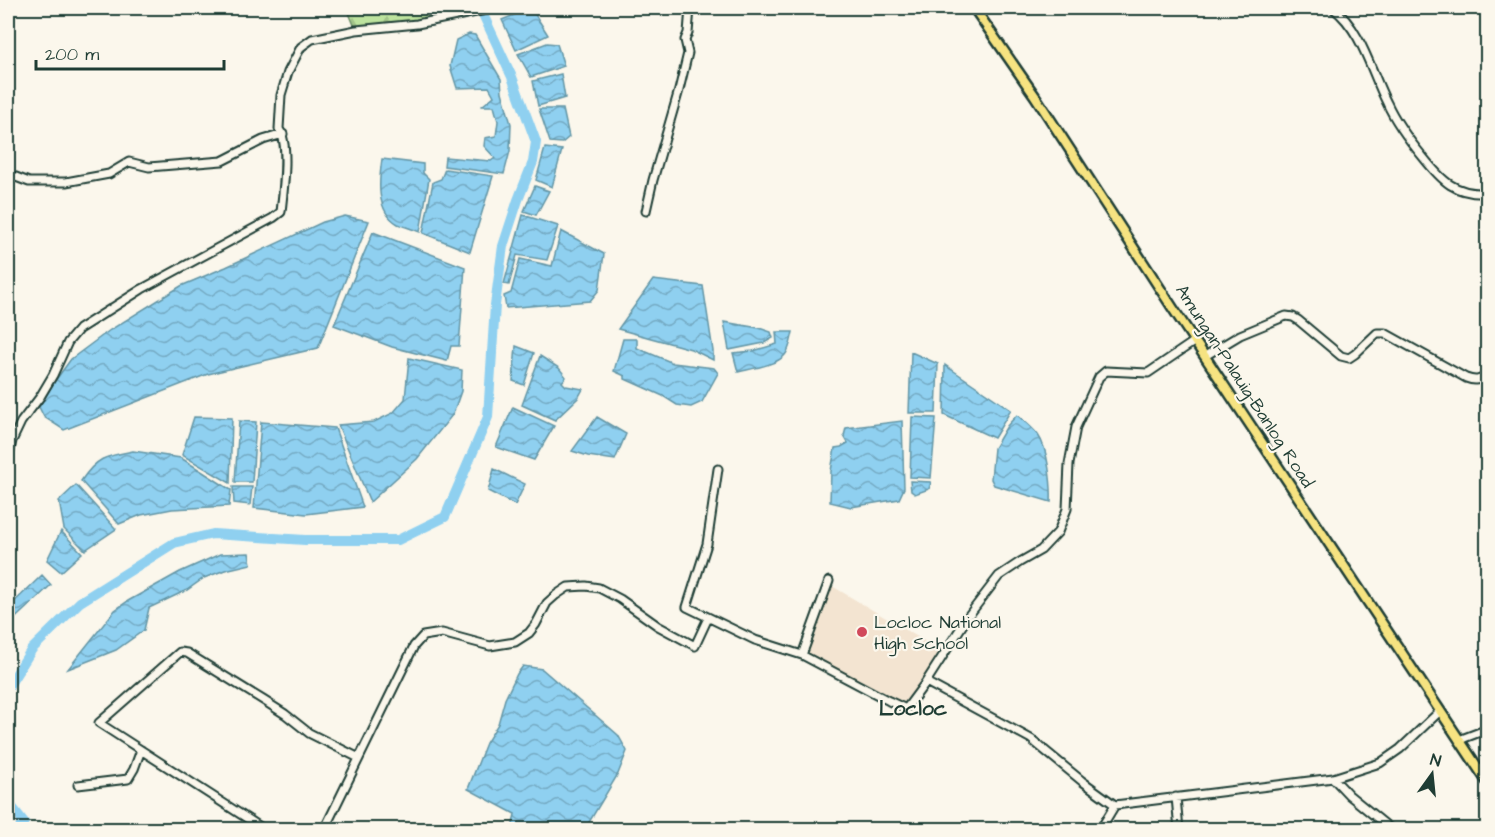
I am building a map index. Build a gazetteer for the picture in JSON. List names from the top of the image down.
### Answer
{
  "streets": {
    "main road": ["Amungan-Palauig-Banlog Road"]
  },
  "districts": ["Locloc"],
  "places": ["Locloc National High School"],
  "scale_bar": "200 m",
  "north": "top"
}
